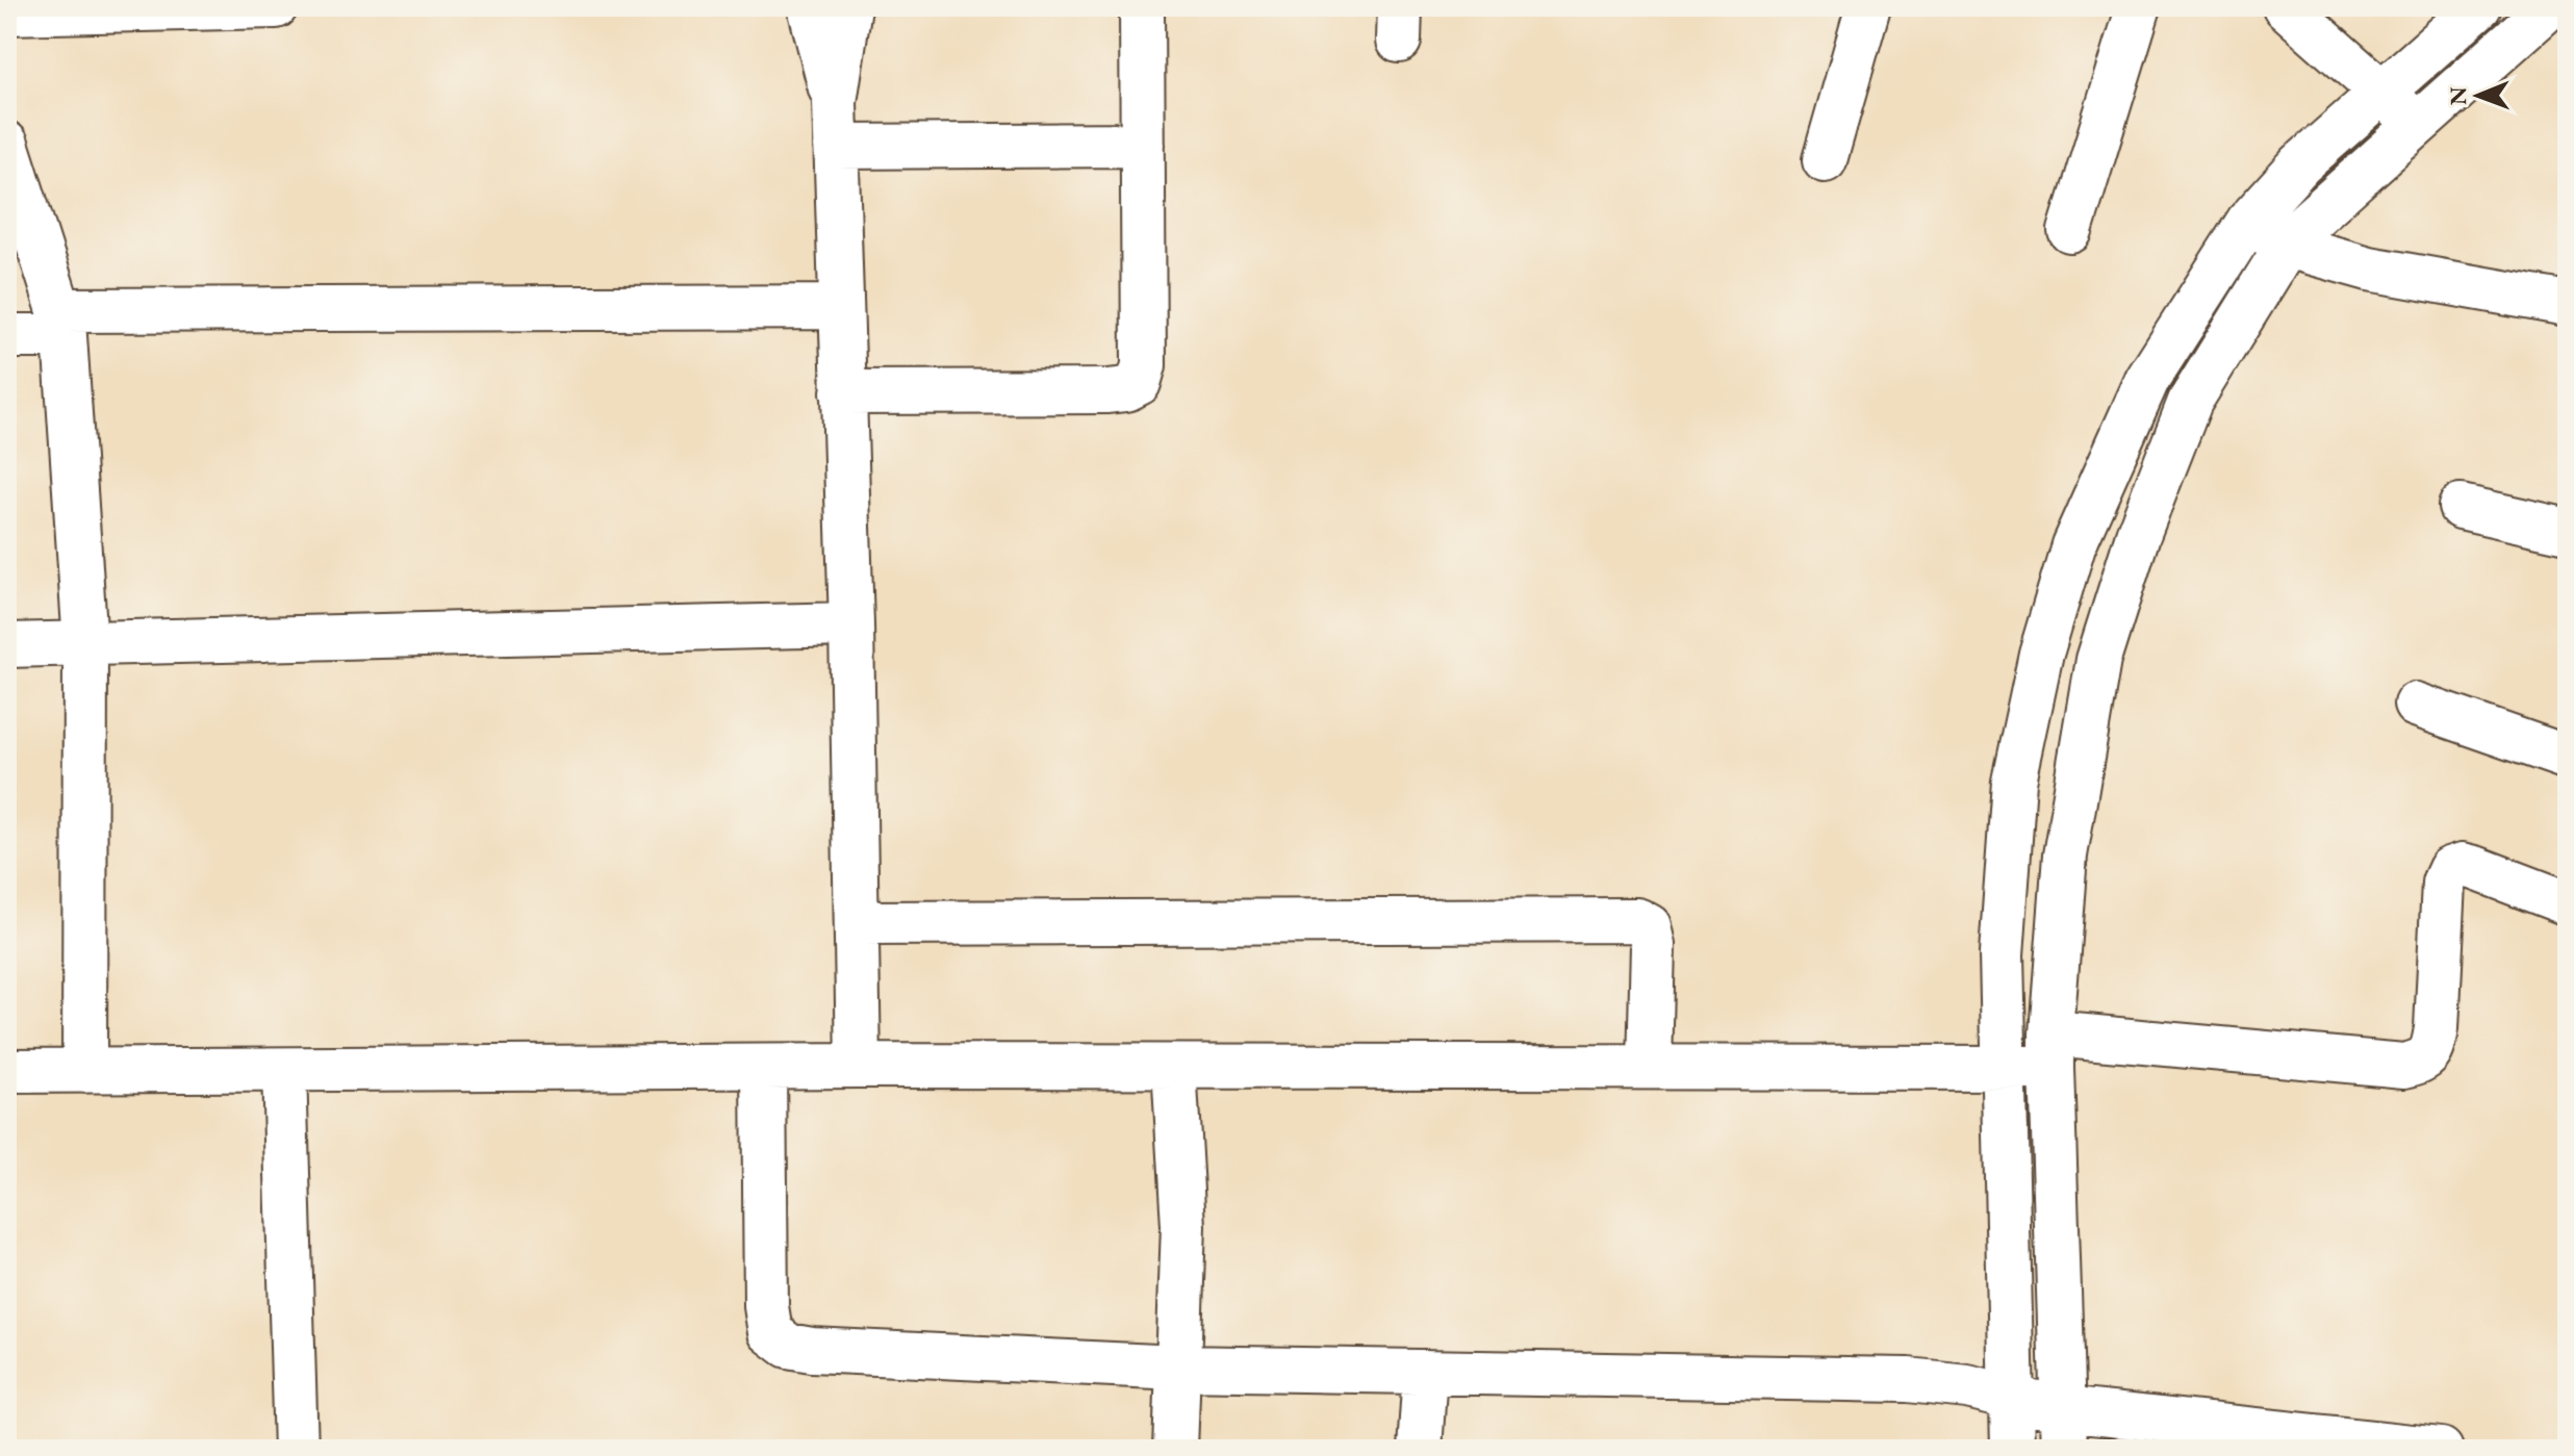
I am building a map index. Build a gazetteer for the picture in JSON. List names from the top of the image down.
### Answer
{
  "north": "left"
}
